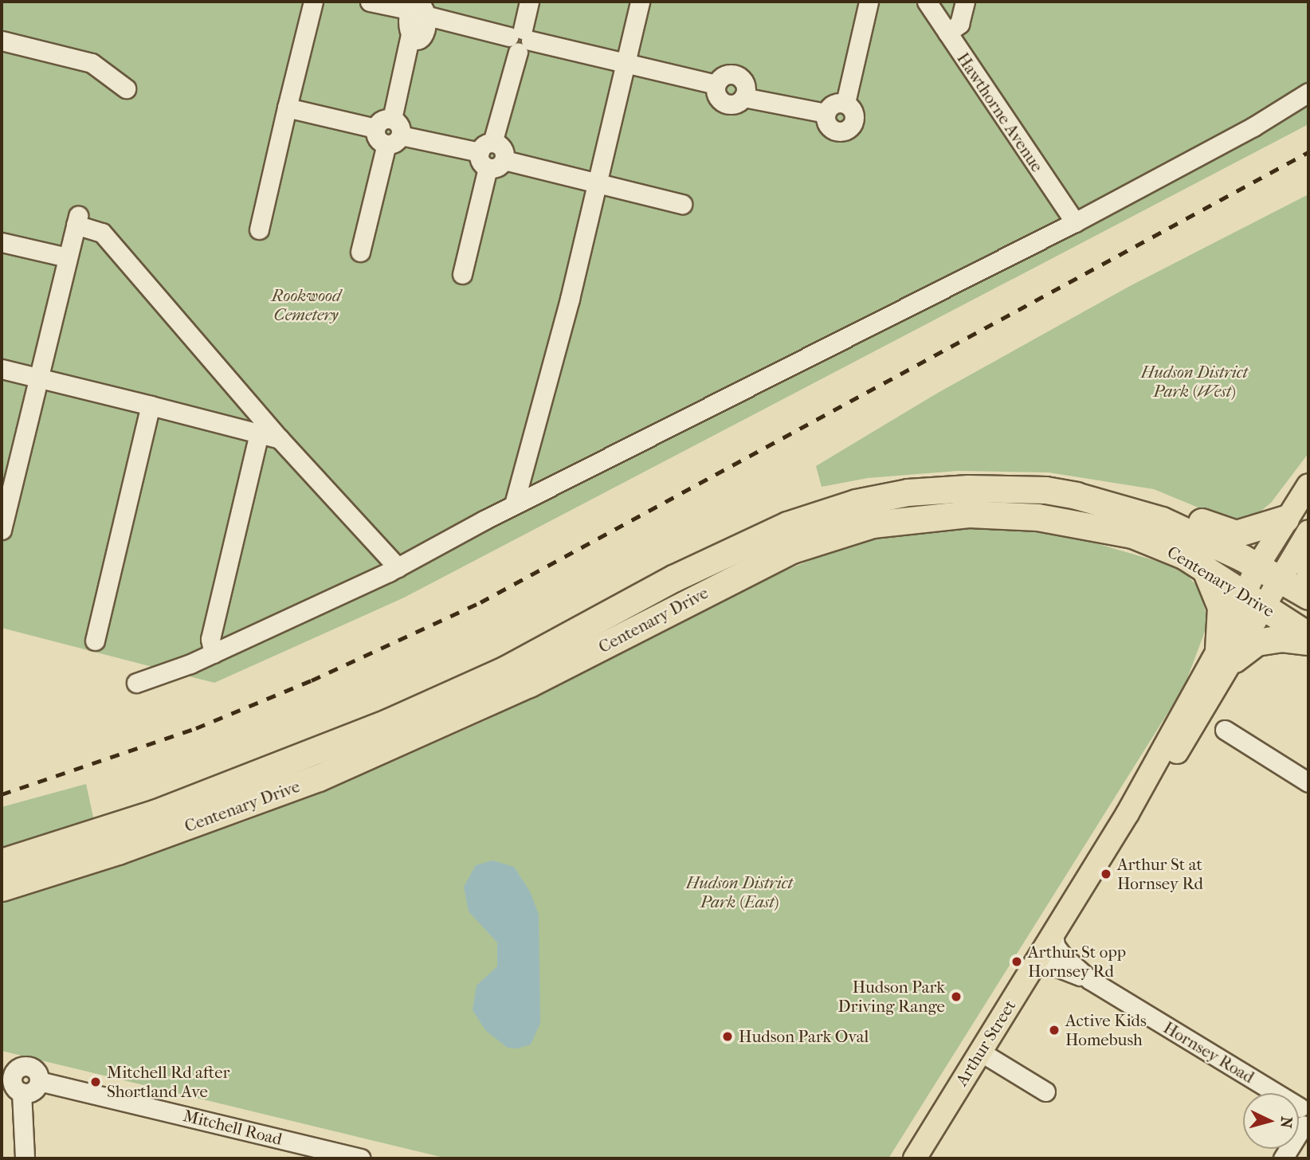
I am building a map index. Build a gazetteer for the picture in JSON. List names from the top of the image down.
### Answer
{
  "streets": {
    "highway": ["Centenary Drive"],
    "main road": ["Arthur Street"],
    "street": ["Hawthorne Avenue", "Hornsey Road", "Mitchell Road"]
  },
  "crossings": [
    ["Centenary Drive", "Arthur Street"],
    ["Arthur Street", "Hornsey Road"]
  ],
  "parks": ["Rookwood Cemetery", "Hudson District Park (West)", "Hudson District Park (East)"],
  "places": [
    "Arthur St at Hornsey Rd",
    "Arthur St opp Hornsey Rd",
    "Hudson Park Driving Range",
    "Active Kids Homebush",
    "Hudson Park Oval",
    "Mitchell Rd after Shortland Ave"
  ],
  "north": "right"
}
